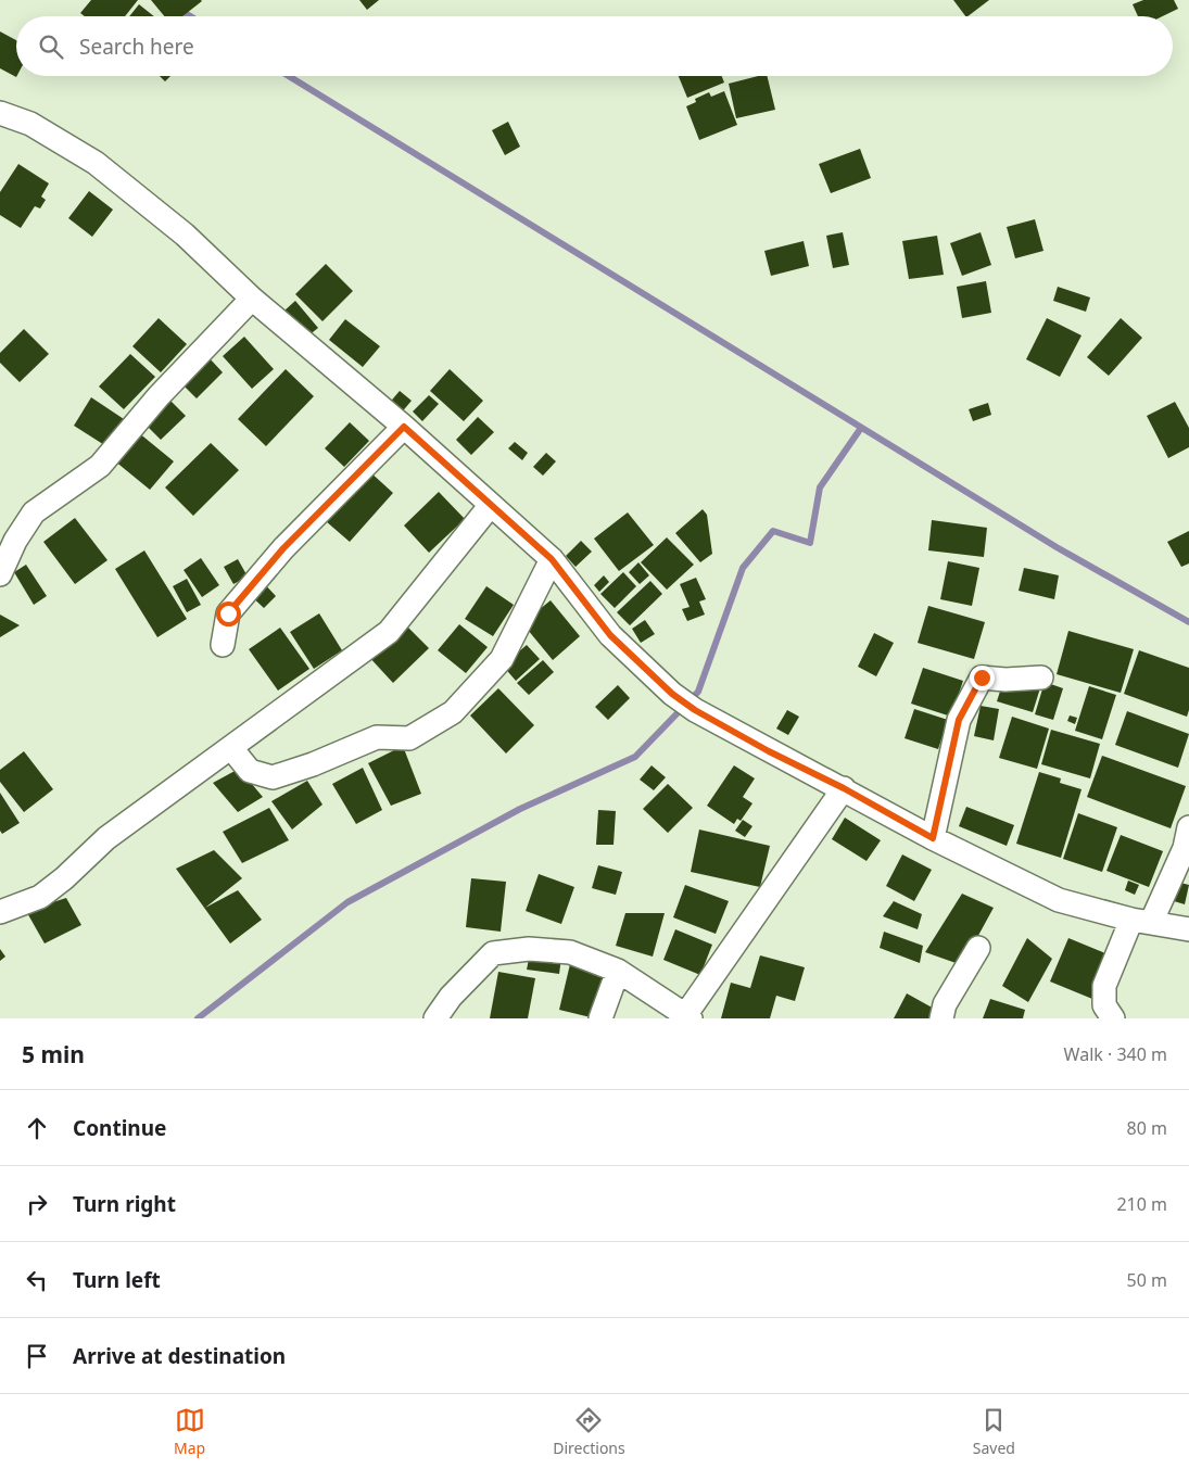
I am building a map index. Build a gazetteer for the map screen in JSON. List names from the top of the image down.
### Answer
{
  "page": {
    "search": "Search here",
    "heading": ["5 min", "Walk · 340 m"],
    "list": [
      ["Continue", "80 m"],
      ["Turn right", "210 m"],
      ["Turn left", "50 m"],
      "Arrive at destination"
    ],
    "nav": ["Map", "Directions", "Saved"]
  }
}
